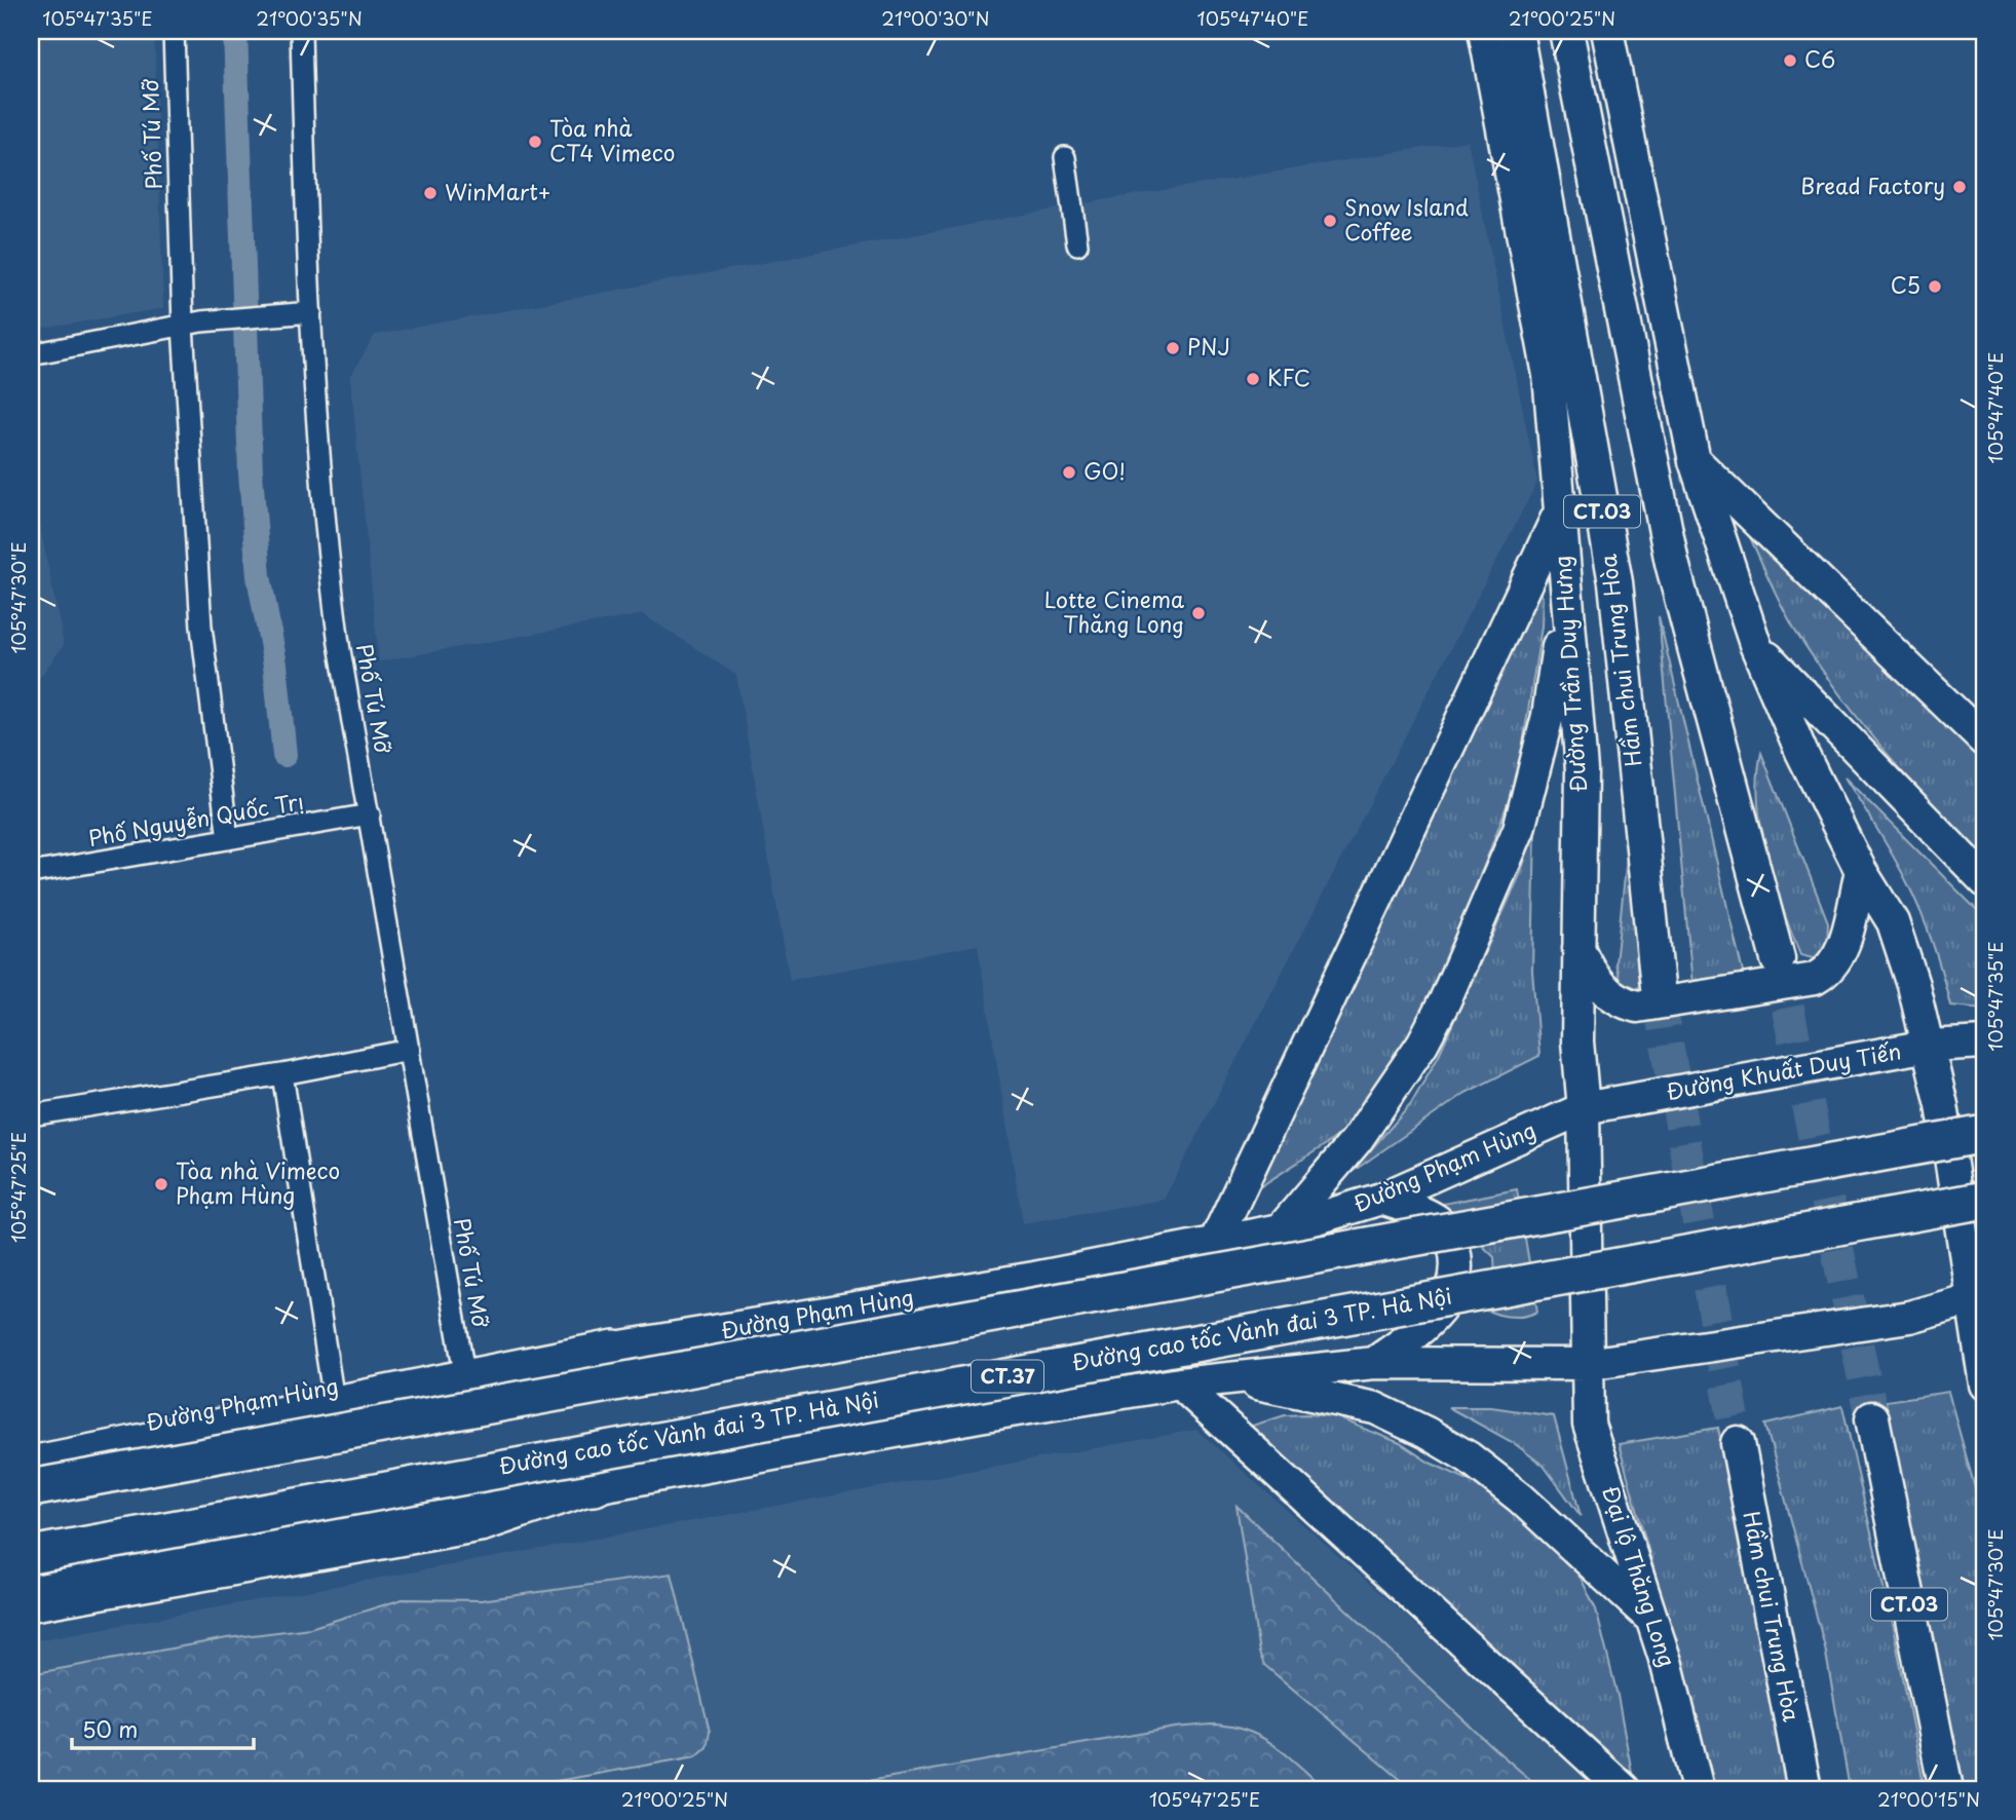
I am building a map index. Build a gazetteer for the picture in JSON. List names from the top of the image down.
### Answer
{
  "streets": {
    "highway": [
      "CT.03",
      "Hầm chui Trung Hòa",
      "Đường cao tốc Vành đai 3 TP. Hà Nội",
      "CT.37"
    ],
    "main road": [
      "Đường Trần Duy Hưng",
      "Đường Khuất Duy Tiến",
      "Đường Phạm Hùng",
      "Đại lộ Thăng Long"
    ],
    "street": ["Phố Tú Mỡ", "Phố Nguyễn Quốc Trị"]
  },
  "crossings": [
    ["Phố Tú Mỡ", "Phố Nguyễn Quốc Trị"],
    ["Phố Tú Mỡ", "Đường Phạm Hùng"],
    ["Đường Trần Duy Hưng", "Đường Khuất Duy Tiến"],
    ["Đường Trần Duy Hưng", "Đường Phạm Hùng"],
    ["Đường Trần Duy Hưng", "Đại lộ Thăng Long"],
    ["Đường Khuất Duy Tiến", "Đường Phạm Hùng"],
    ["Đường Khuất Duy Tiến", "Đại lộ Thăng Long"],
    ["Đường Phạm Hùng", "Đại lộ Thăng Long"]
  ],
  "places": [
    "C6",
    "Tòa nhà CT4 Vimeco",
    "Bread Factory",
    "WinMart+",
    "Snow Island Coffee",
    "C5",
    "PNJ",
    "KFC",
    "GO!",
    "Lotte Cinema Thăng Long",
    "Tòa nhà Vimeco Phạm Hùng"
  ],
  "scale_bar": "50 m",
  "coordinates": [
    "105°47'35\"E",
    "21°00'35\"N",
    "21°00'30\"N",
    "105°47'40\"E",
    "21°00'25\"N",
    "105°47'30\"E",
    "105°47'25\"E",
    "21°00'15\"N"
  ]
}
